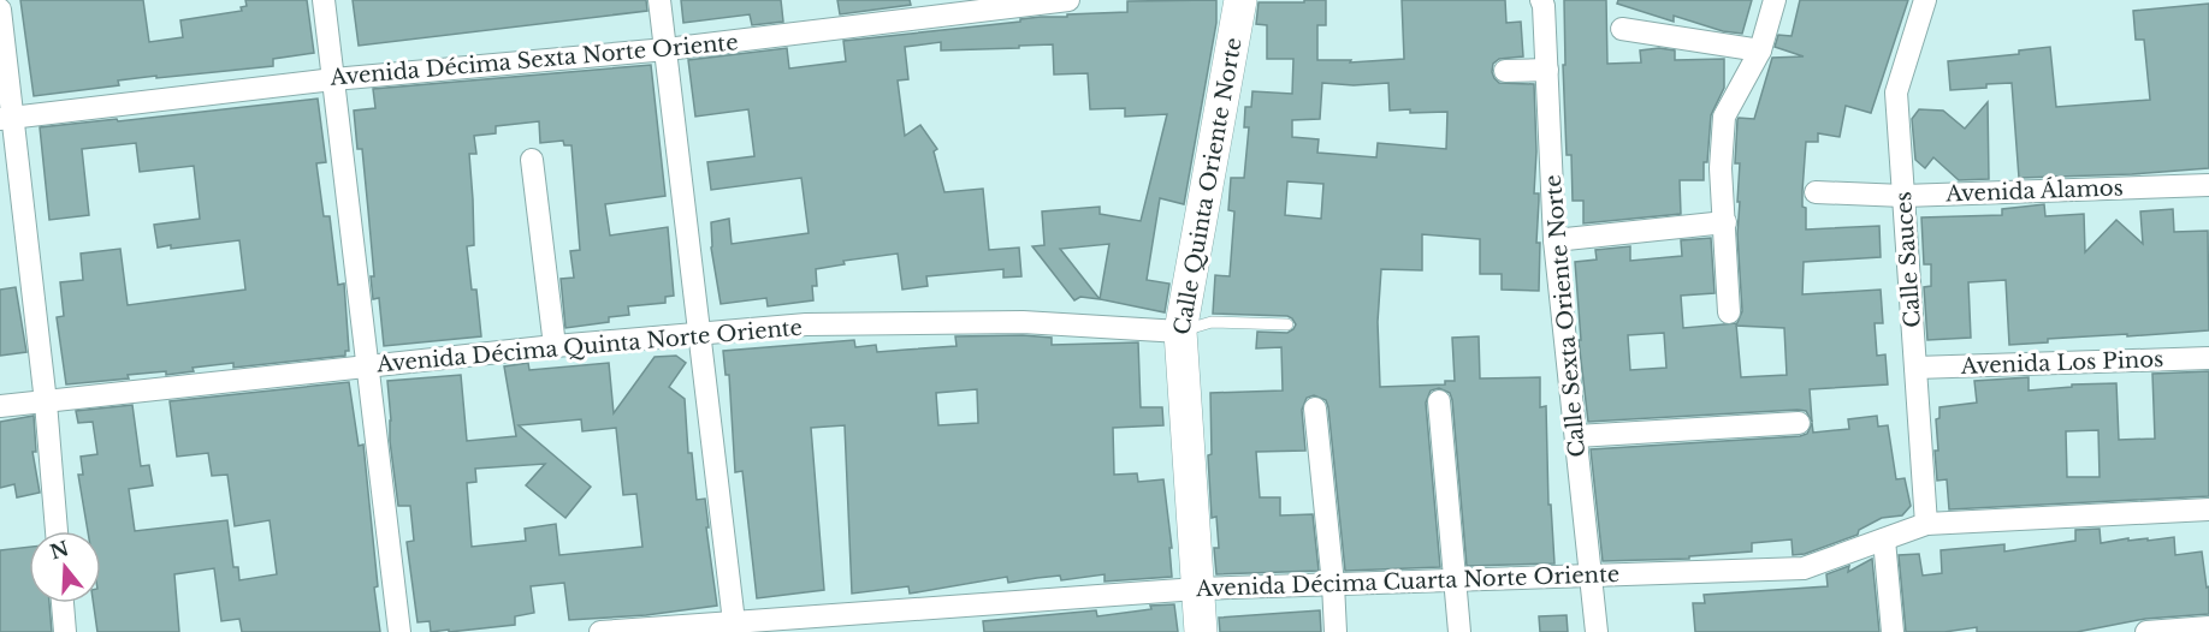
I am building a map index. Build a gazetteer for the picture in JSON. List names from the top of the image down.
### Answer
{
  "streets": {
    "street": [
      "Avenida Décima Sexta Norte Oriente",
      "Calle Quinta Oriente Norte",
      "Avenida Álamos",
      "Calle Sauces",
      "Calle Sexta Oriente Norte",
      "Avenida Décima Quinta Norte Oriente",
      "Avenida Los Pinos",
      "Avenida Décima Cuarta Norte Oriente"
    ]
  },
  "crossings": [
    ["Calle Quinta Oriente Norte", "Avenida Décima Quinta Norte Oriente"],
    ["Calle Quinta Oriente Norte", "Avenida Décima Cuarta Norte Oriente"],
    ["Avenida Álamos", "Calle Sauces"],
    ["Calle Sauces", "Avenida Los Pinos"],
    ["Calle Sauces", "Avenida Décima Cuarta Norte Oriente"],
    ["Calle Sexta Oriente Norte", "Avenida Décima Cuarta Norte Oriente"]
  ],
  "north": "top"
}
